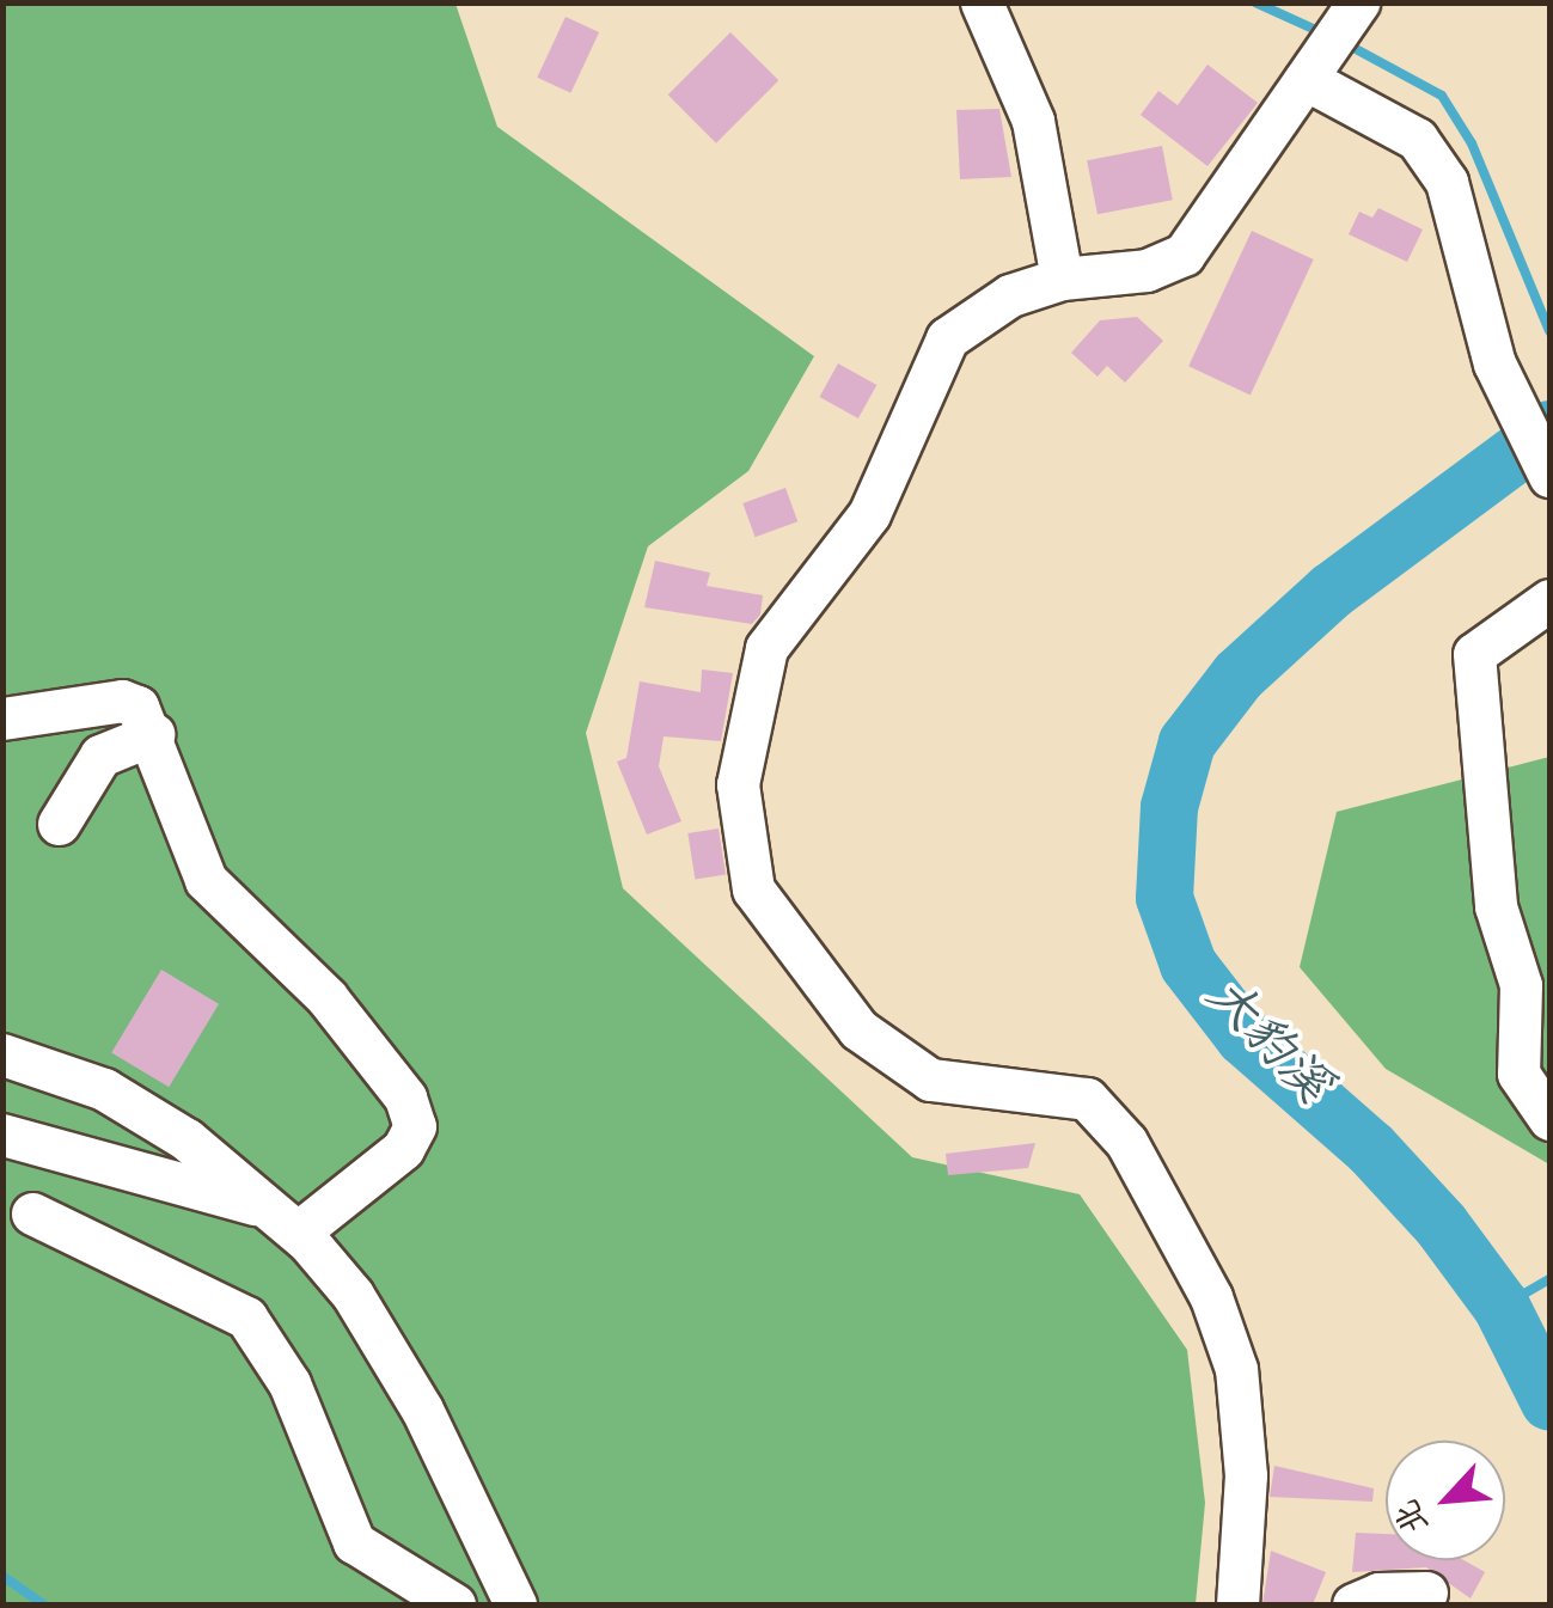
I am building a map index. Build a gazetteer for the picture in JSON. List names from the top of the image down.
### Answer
{
  "water": ["大豹溪"],
  "north": "bottom left"
}
